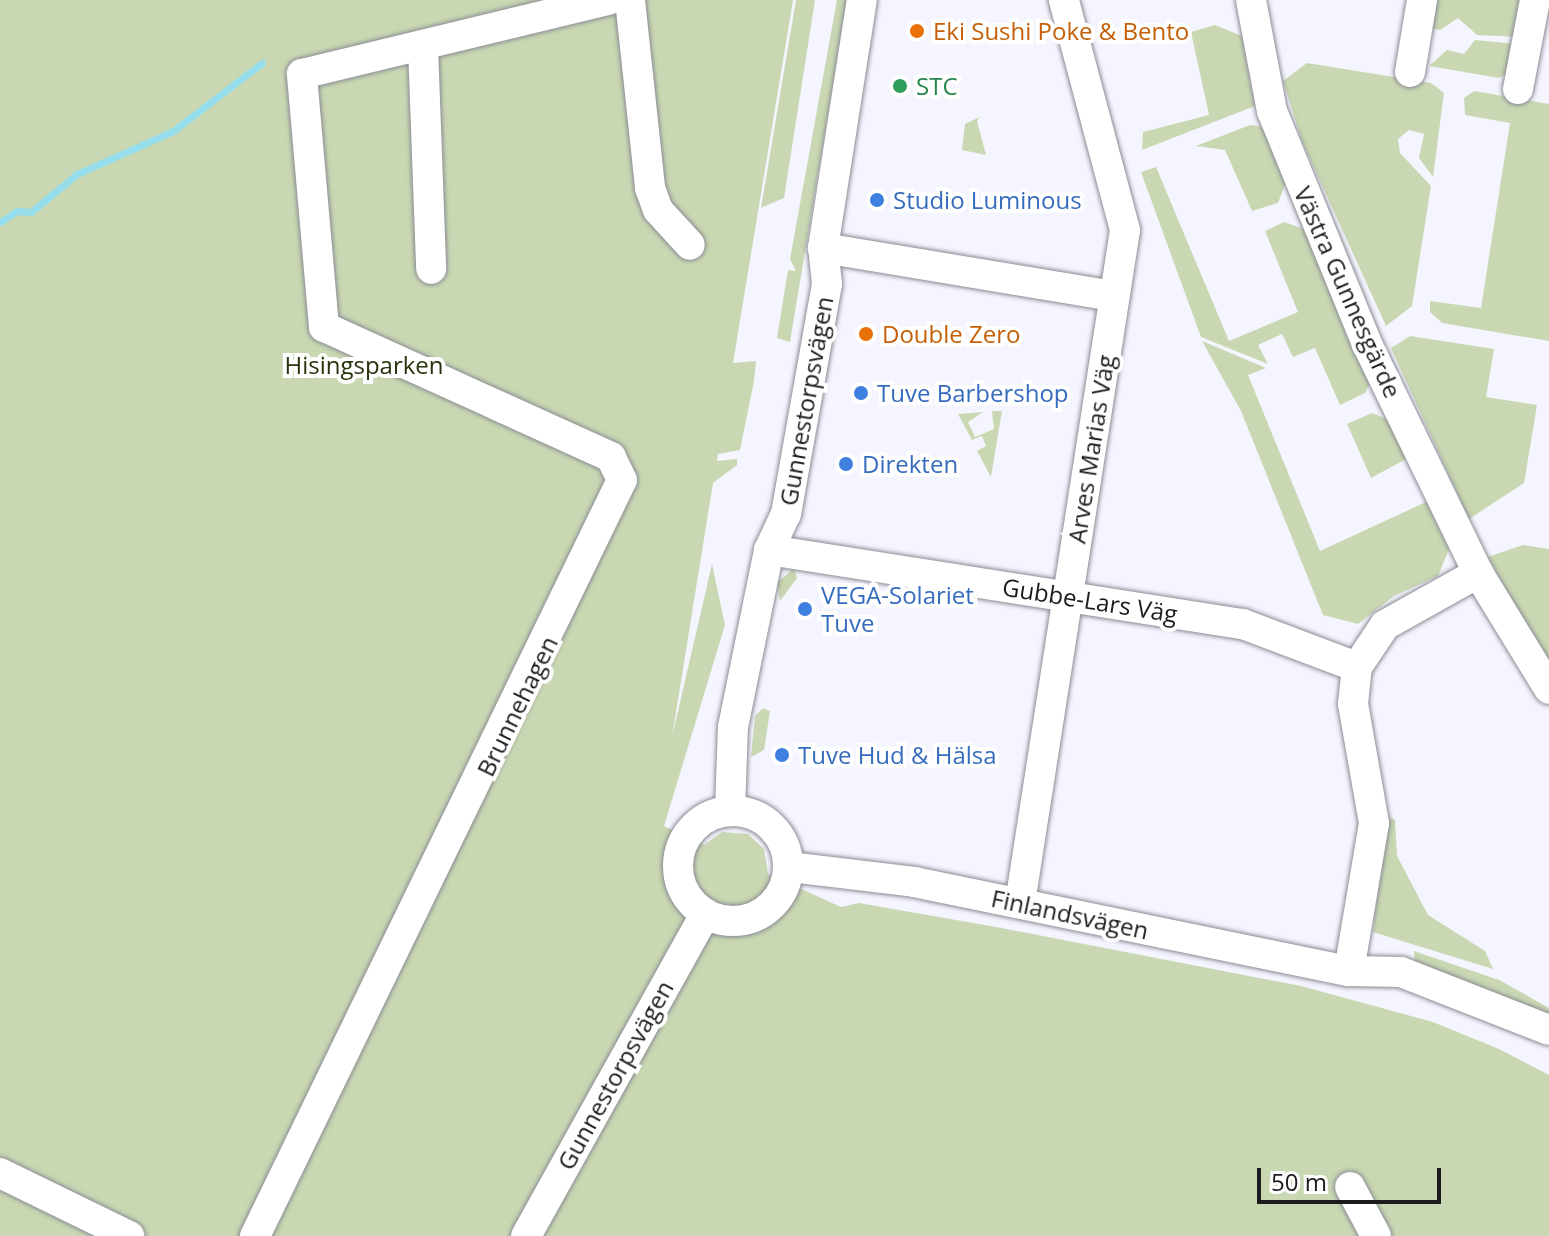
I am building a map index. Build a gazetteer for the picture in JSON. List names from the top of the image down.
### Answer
{
  "streets": {
    "street": [
      "Västra Gunnesgärde",
      "Gunnestorpsvägen",
      "Arves Marias Väg",
      "Gubbe-Lars Väg",
      "Brunnehagen",
      "Finlandsvägen"
    ]
  },
  "crossings": [
    ["Gunnestorpsvägen", "Gubbe-Lars Väg"],
    ["Gunnestorpsvägen", "Finlandsvägen"],
    ["Arves Marias Väg", "Gubbe-Lars Väg"],
    ["Arves Marias Väg", "Finlandsvägen"]
  ],
  "parks": ["Hisingsparken"],
  "places": [
    "Eki Sushi Poke & Bento",
    "STC",
    "Studio Luminous",
    "Double Zero",
    "Tuve Barbershop",
    "Direkten",
    "VEGA-Solariet Tuve",
    "Tuve Hud & Hälsa"
  ],
  "scale_bar": "50 m"
}
